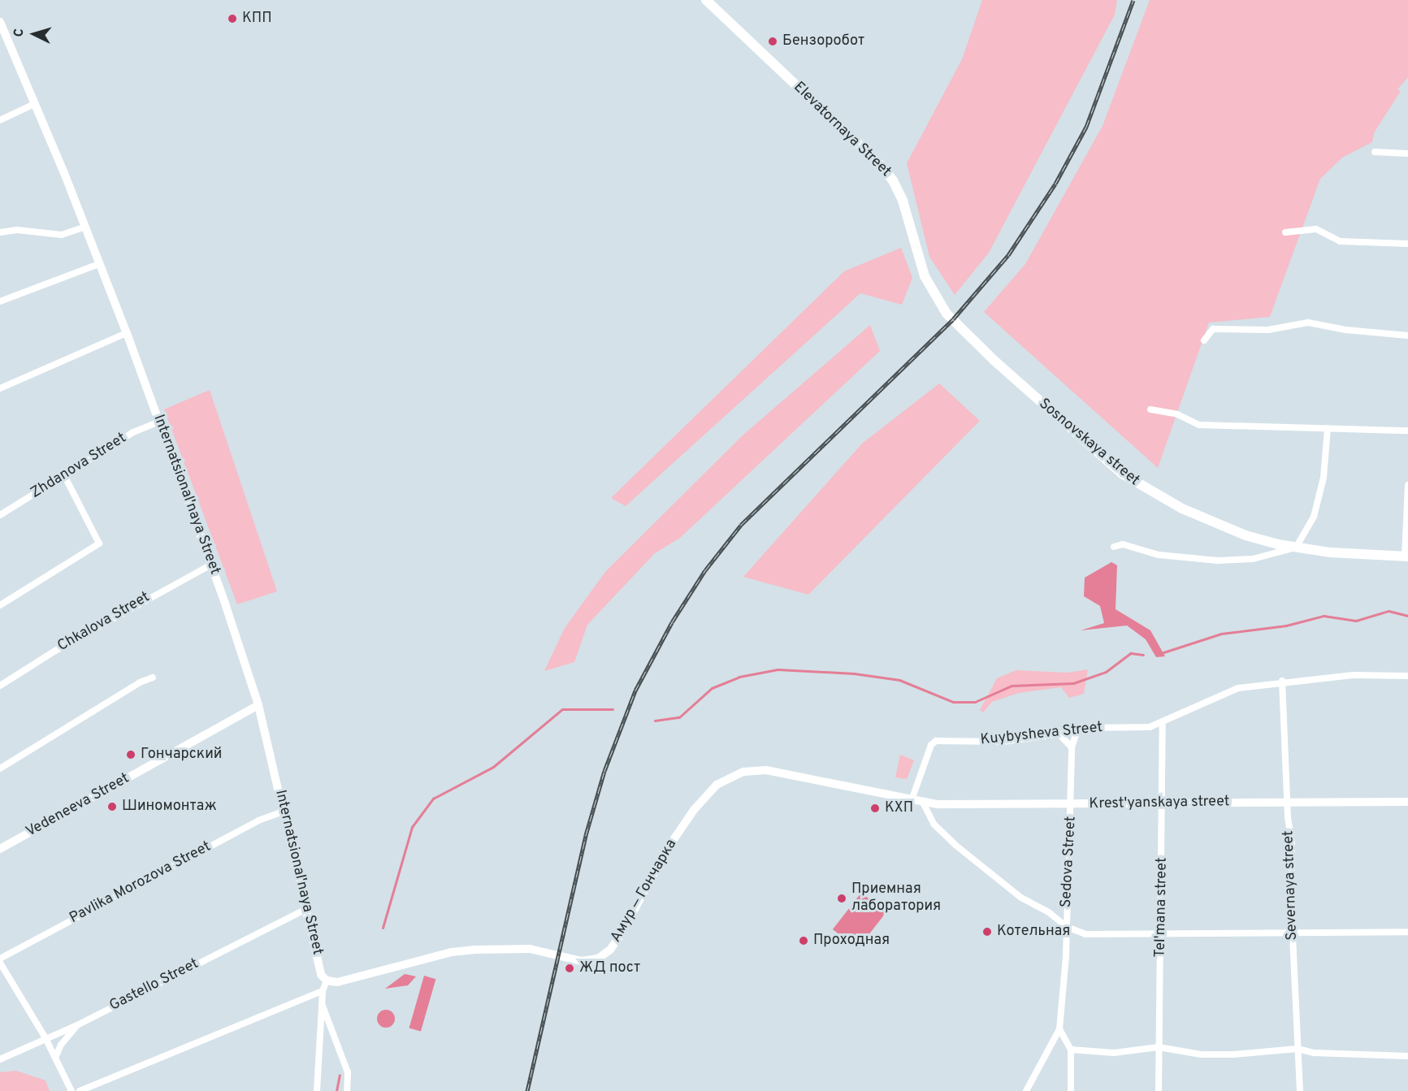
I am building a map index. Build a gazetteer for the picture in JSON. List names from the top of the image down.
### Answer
{
  "streets": {
    "main road": ["Elevatornaya Street", "Sosnovskaya street"],
    "street": [
      "Zhdanova Street",
      "Internatsional'naya Street",
      "Chkalova Street",
      "Kuybysheva Street",
      "Krest'yanskaya street",
      "Vedeneeva Street",
      "Sedova Street",
      "Pavlika Morozova Street",
      "Severnaya street",
      "Амур — Гончарка",
      "Tel'mana street",
      "Gastello Street"
    ]
  },
  "crossings": [
    ["Elevatornaya Street", "Sosnovskaya street"],
    ["Zhdanova Street", "Internatsional'naya Street"],
    ["Internatsional'naya Street", "Chkalova Street"],
    ["Internatsional'naya Street", "Vedeneeva Street"],
    ["Internatsional'naya Street", "Pavlika Morozova Street"],
    ["Internatsional'naya Street", "Амур — Гончарка"],
    ["Internatsional'naya Street", "Gastello Street"],
    ["Kuybysheva Street", "Krest'yanskaya street"],
    ["Kuybysheva Street", "Sedova Street"],
    ["Kuybysheva Street", "Severnaya street"],
    ["Kuybysheva Street", "Амур — Гончарка"],
    ["Kuybysheva Street", "Tel'mana street"],
    ["Krest'yanskaya street", "Sedova Street"],
    ["Krest'yanskaya street", "Severnaya street"],
    ["Krest'yanskaya street", "Амур — Гончарка"],
    ["Krest'yanskaya street", "Tel'mana street"]
  ],
  "places": [
    "КПП",
    "Бензоробот",
    "Гончарский",
    "Шиномонтаж",
    "КХП",
    "Приемная лаборатория",
    "Котельная",
    "Проходная",
    "ЖД пост"
  ],
  "north": "left"
}
